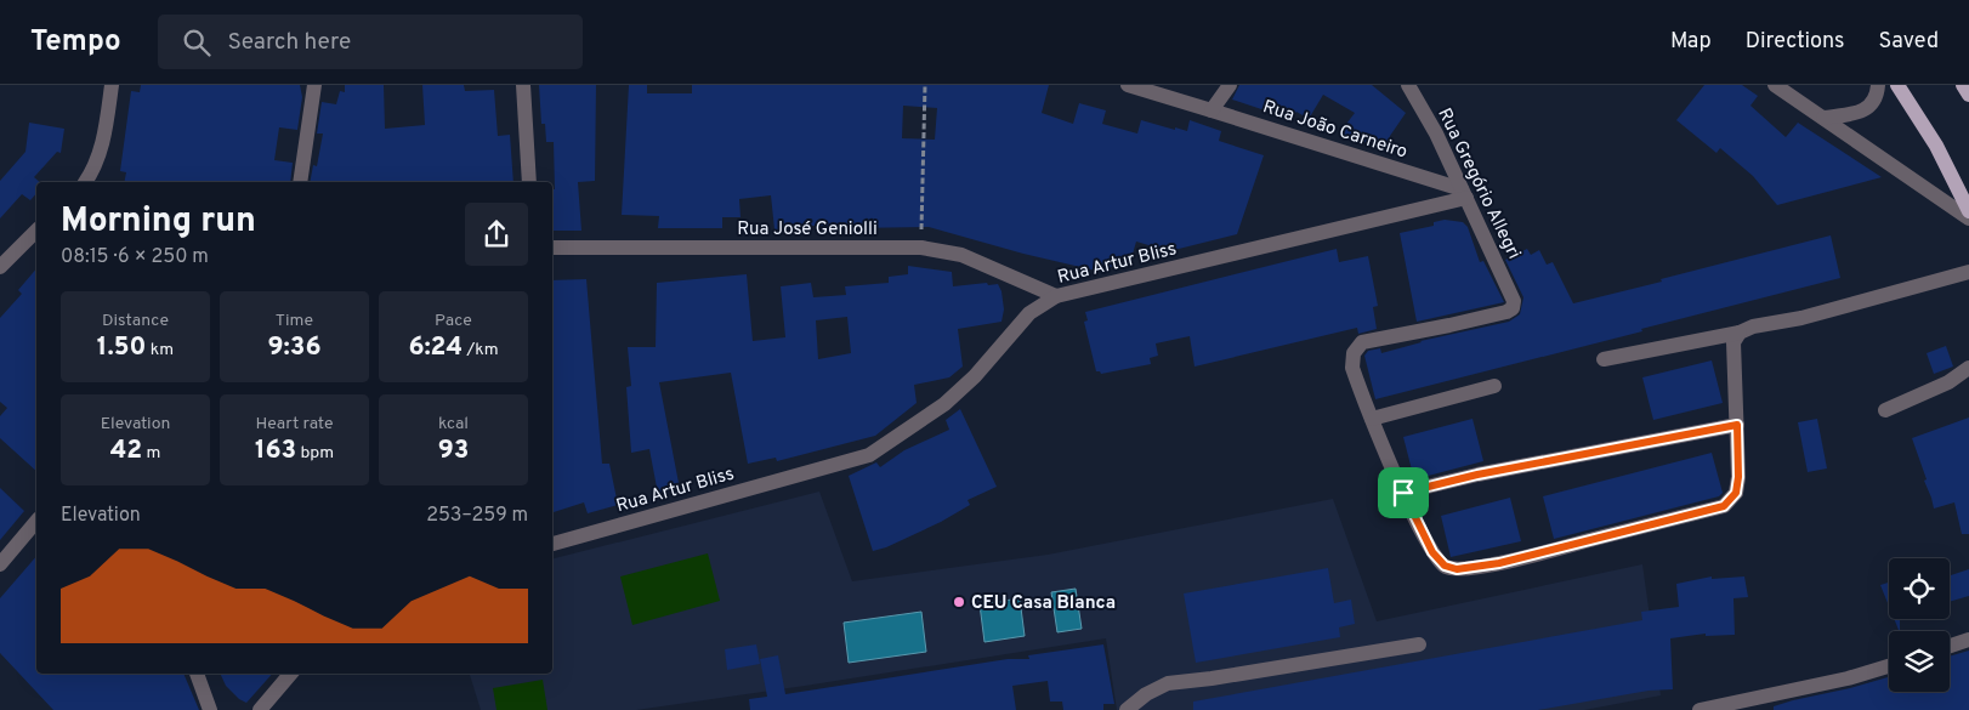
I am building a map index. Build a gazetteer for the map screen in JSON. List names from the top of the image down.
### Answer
{
  "streets": {
    "street": [
      "Rua João Carneiro",
      "Rua Gregório Allegri",
      "Rua José Geniolli",
      "Rua Artur Bliss"
    ]
  },
  "crossings": [
    ["Rua João Carneiro", "Rua Gregório Allegri"],
    ["Rua João Carneiro", "Rua Artur Bliss"],
    ["Rua Gregório Allegri", "Rua Artur Bliss"],
    ["Rua José Geniolli", "Rua Artur Bliss"]
  ],
  "places": ["CEU Casa Blanca"],
  "page": {
    "header": "Tempo",
    "search": "Search here",
    "nav": ["Map", "Directions", "Saved"],
    "heading": ["Morning run", "08:15 · 6 × 250 m"],
    "stats": [
      ["Distance", "1.50 km"],
      ["Time", "9:36"],
      ["Pace", "6:24 /km"],
      ["Elevation", "42 m"],
      ["Heart rate", "163 bpm"],
      ["kcal", "93"]
    ],
    "chart": ["Elevation", "253–259 m"]
  }
}
